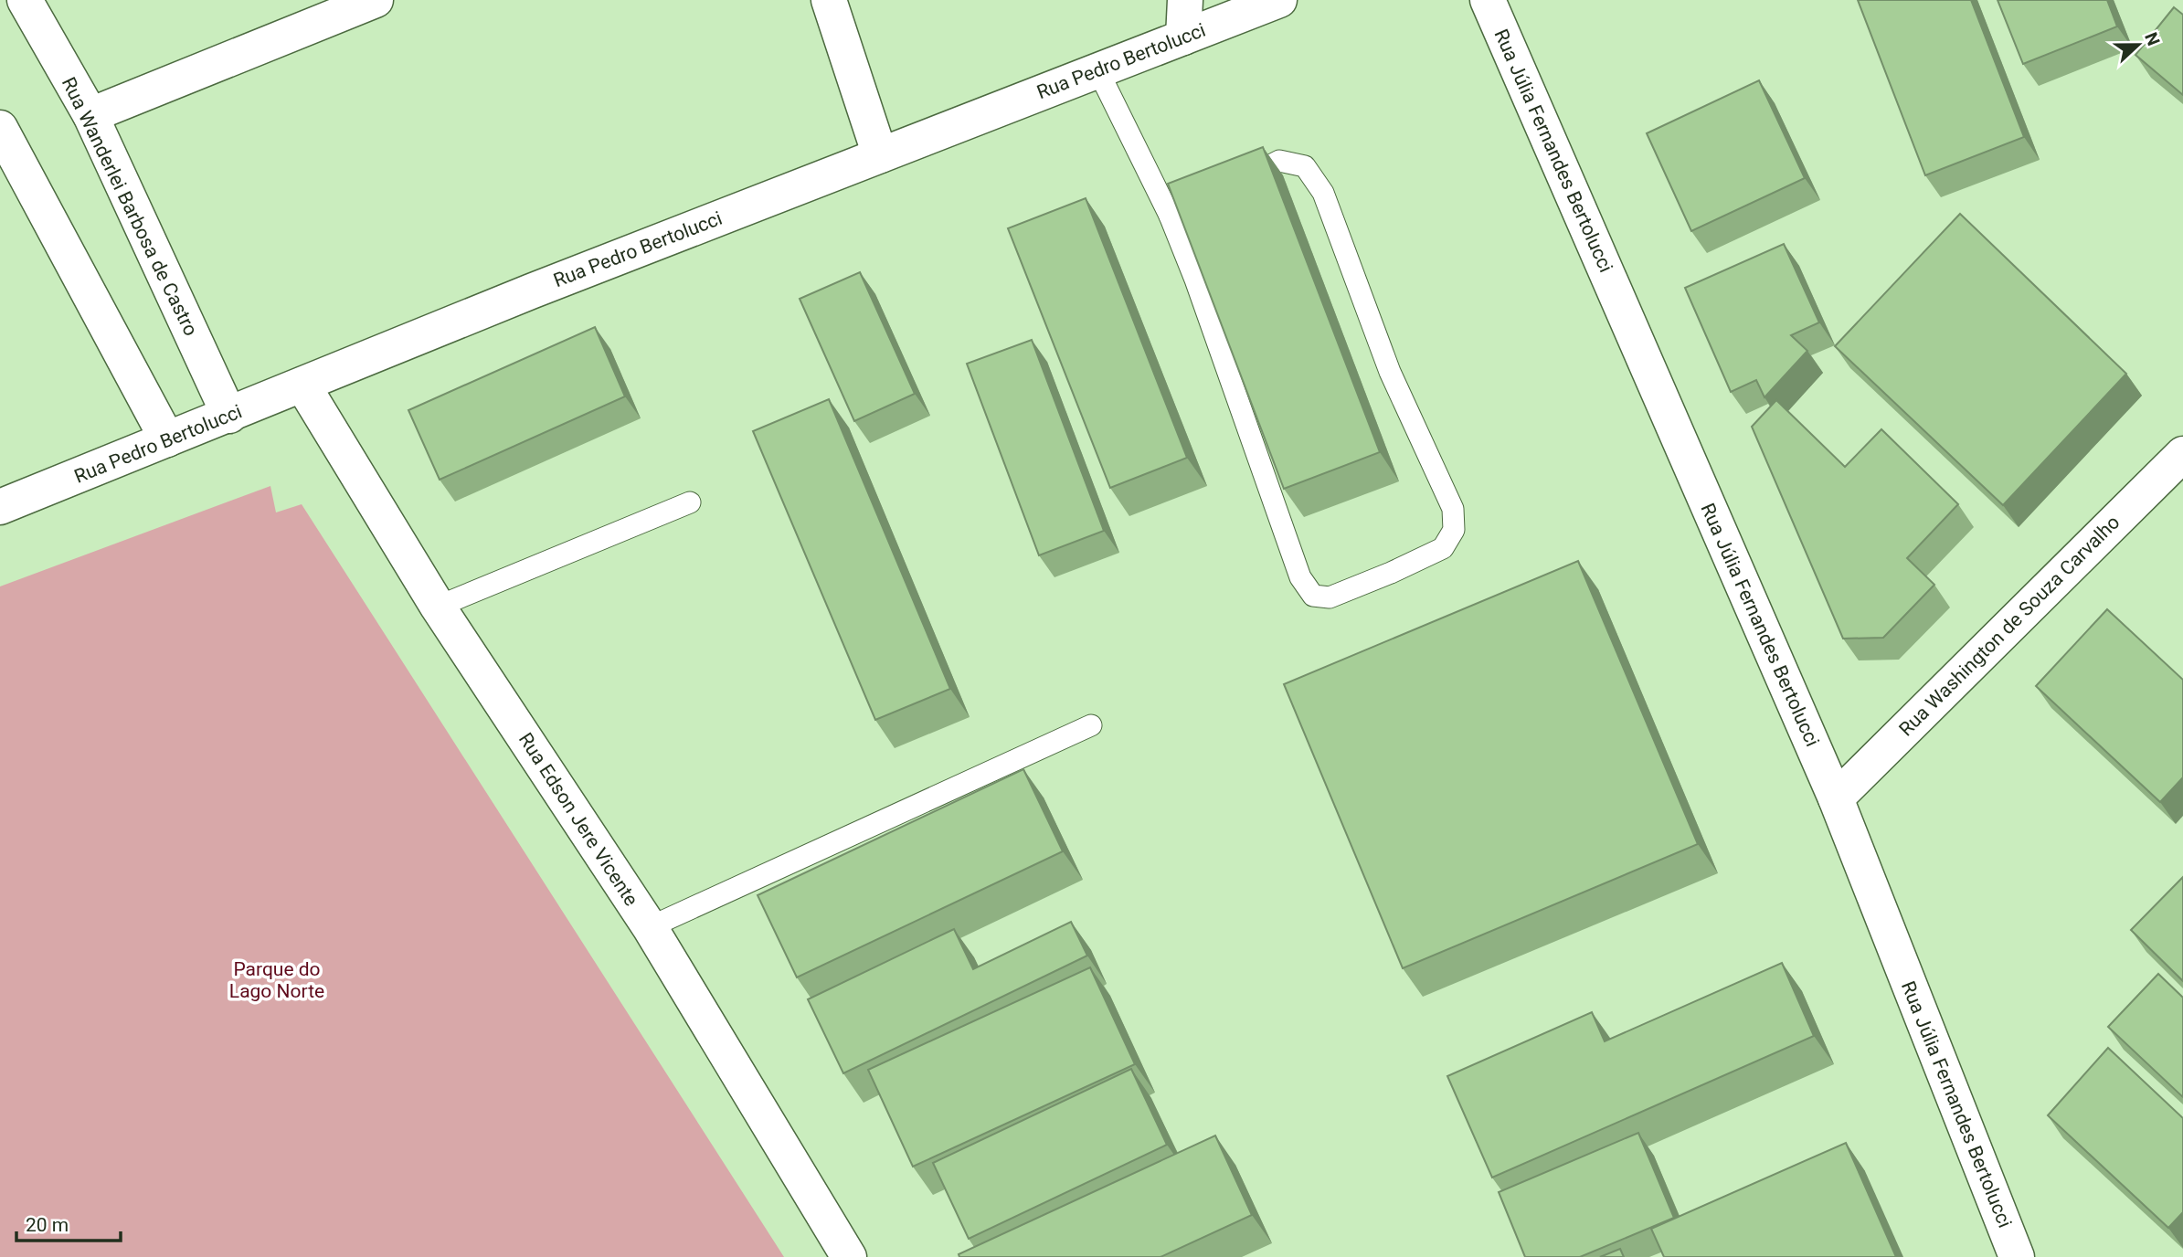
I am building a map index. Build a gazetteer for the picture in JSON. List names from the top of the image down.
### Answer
{
  "streets": {
    "street": [
      "Rua Pedro Bertolucci",
      "Rua Júlia Fernandes Bertolucci",
      "Rua Wanderlei Barbosa de Castro",
      "Rua Washington de Souza Carvalho",
      "Rua Edson Jere Vicente"
    ]
  },
  "crossings": [
    ["Rua Pedro Bertolucci", "Rua Wanderlei Barbosa de Castro"],
    ["Rua Pedro Bertolucci", "Rua Edson Jere Vicente"],
    ["Rua Júlia Fernandes Bertolucci", "Rua Washington de Souza Carvalho"]
  ],
  "parks": ["Parque do Lago Norte"],
  "scale_bar": "20 m",
  "north": "right"
}
